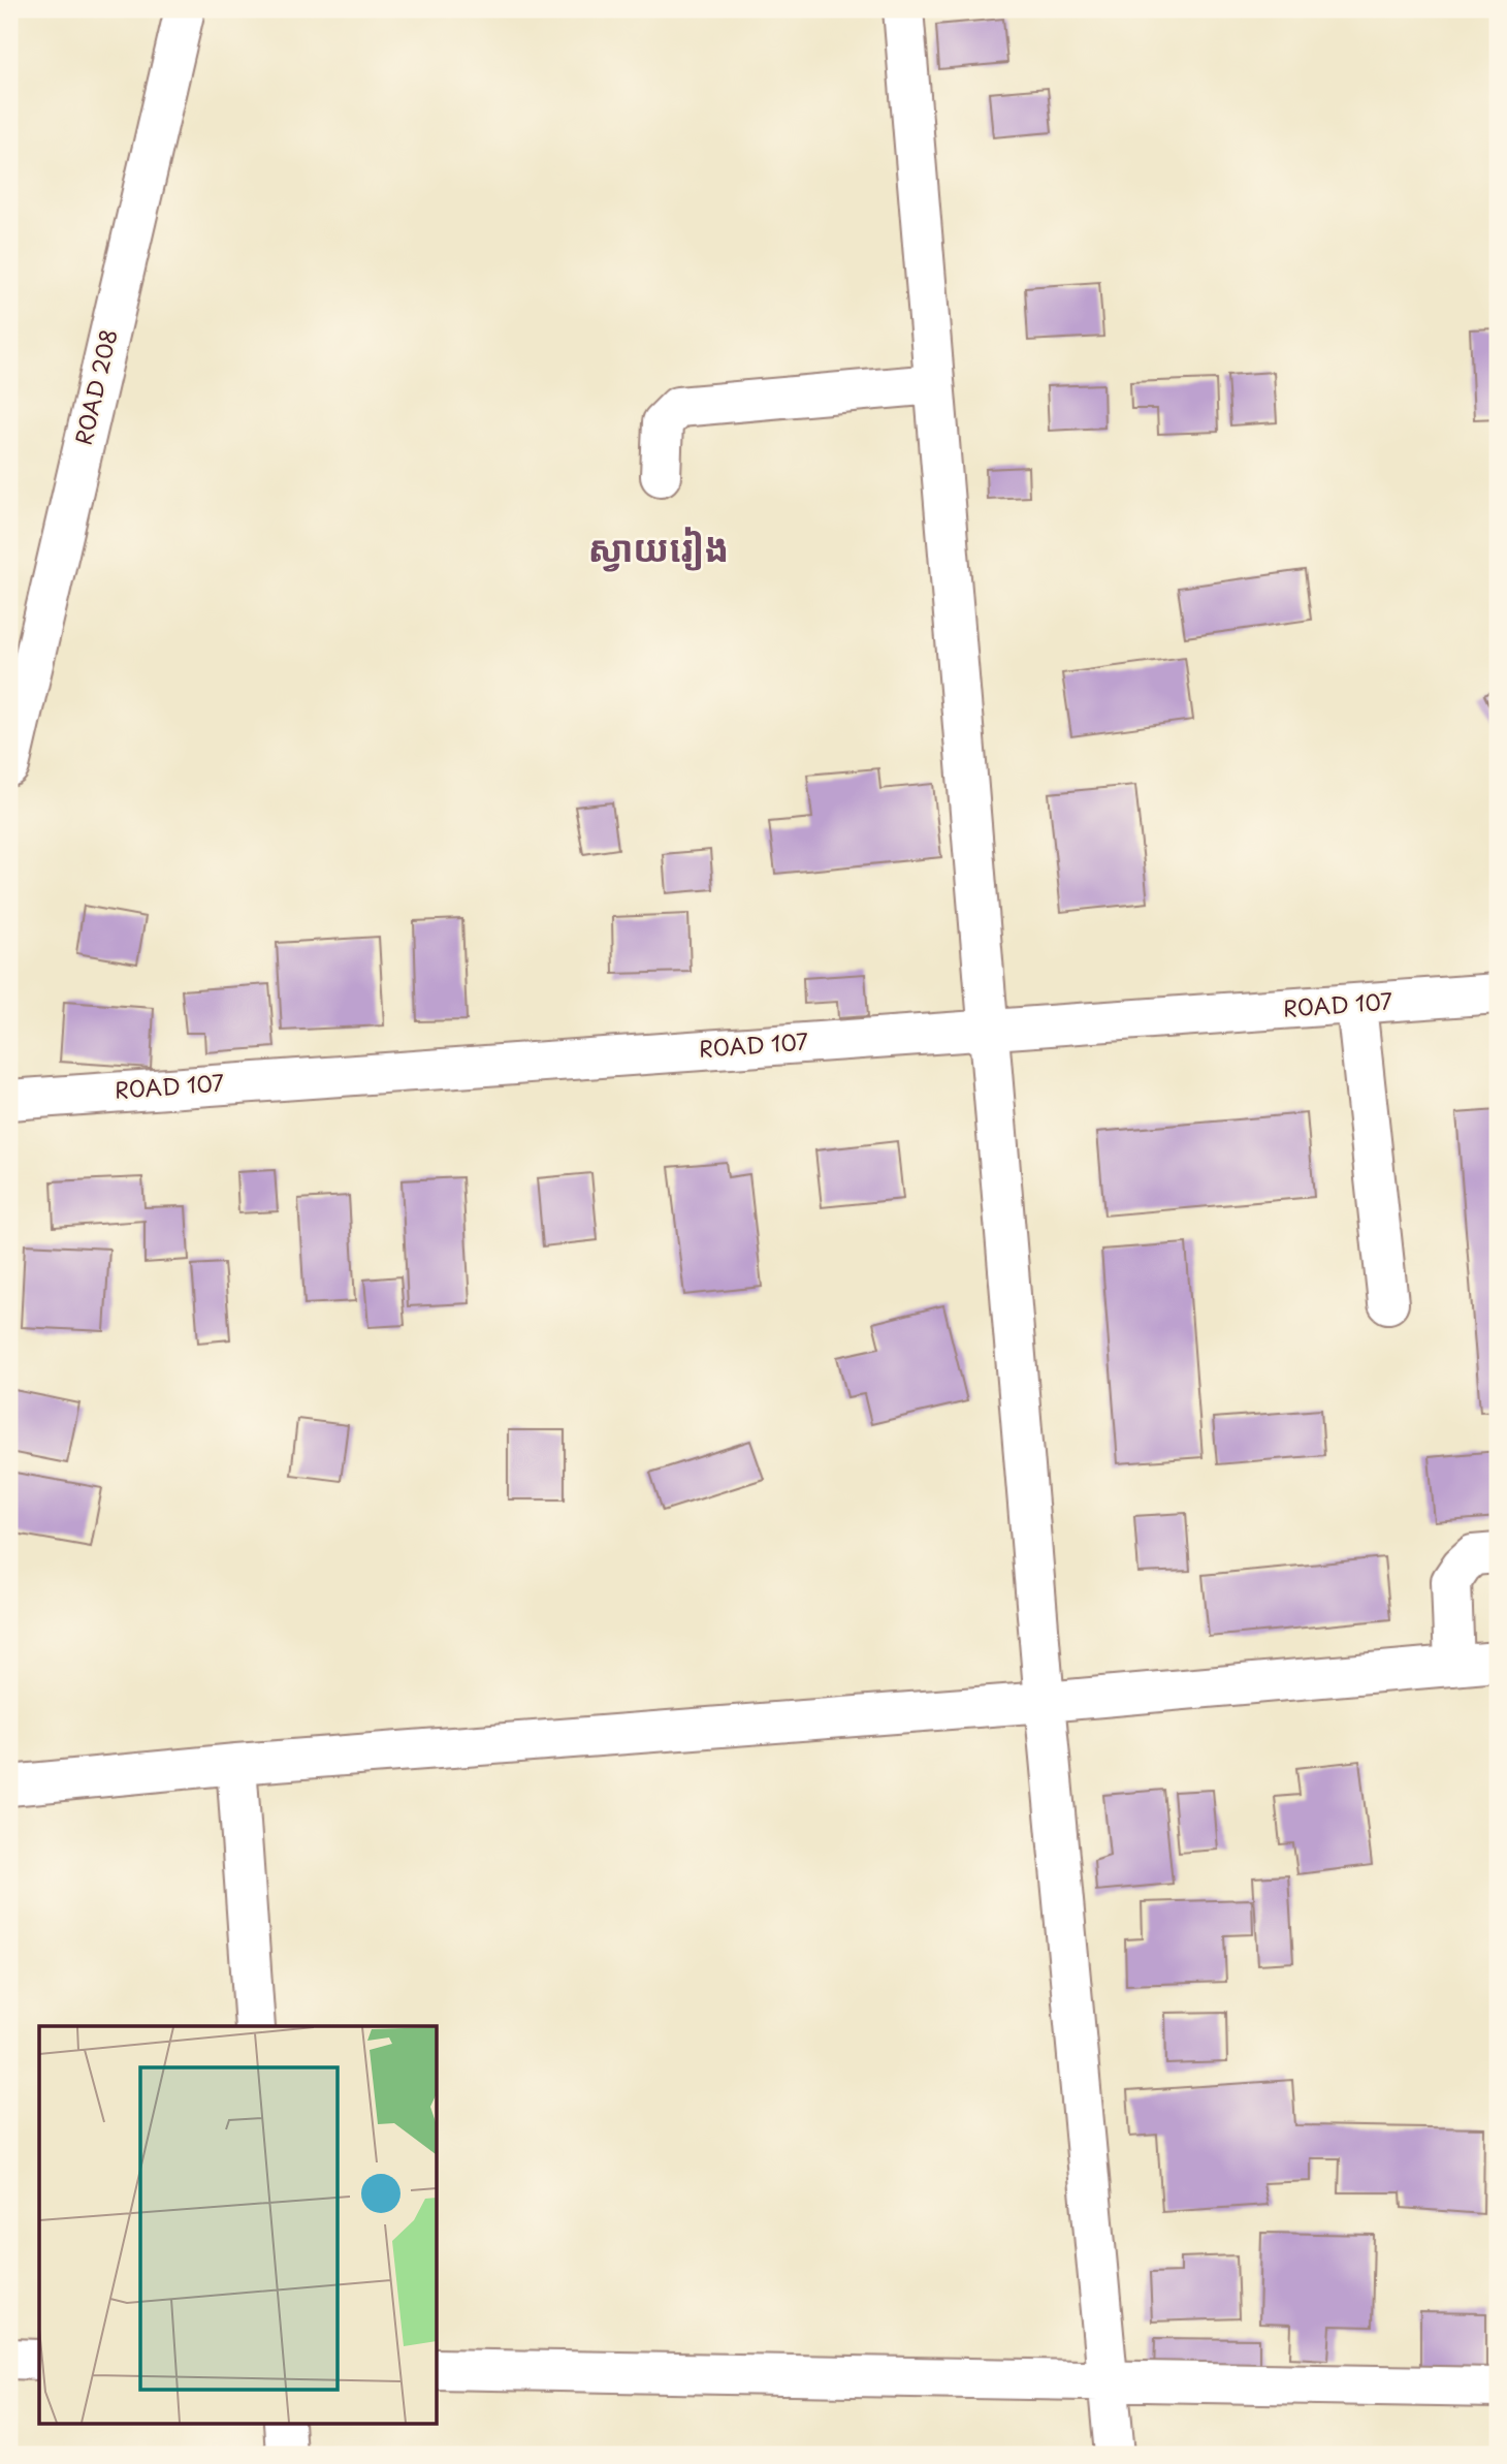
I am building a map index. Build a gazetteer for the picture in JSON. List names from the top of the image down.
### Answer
{
  "streets": {
    "street": ["ROAD 208", "ROAD 107"]
  },
  "districts": ["ស្វាយរៀង"]
}
